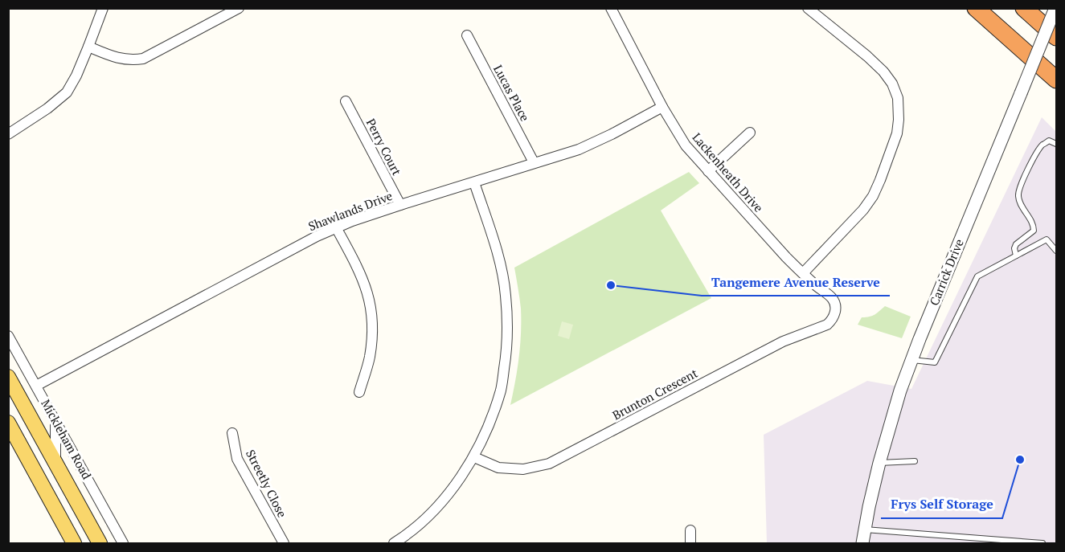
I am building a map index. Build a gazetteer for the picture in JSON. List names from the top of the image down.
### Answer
{
  "streets": {
    "main road": ["Mickleham Road"],
    "street": [
      "Lucas Place",
      "Perry Court",
      "Lackenheath Drive",
      "Shawlands Drive",
      "Carrick Drive",
      "Brunton Crescent",
      "Streetly Close"
    ]
  },
  "crossings": [
    ["Lucas Place", "Shawlands Drive"],
    ["Perry Court", "Shawlands Drive"],
    ["Lackenheath Drive", "Shawlands Drive"],
    ["Lackenheath Drive", "Brunton Crescent"],
    ["Shawlands Drive", "Mickleham Road"]
  ],
  "places": ["Tangemere Avenue Reserve", "Frys Self Storage"]
}
